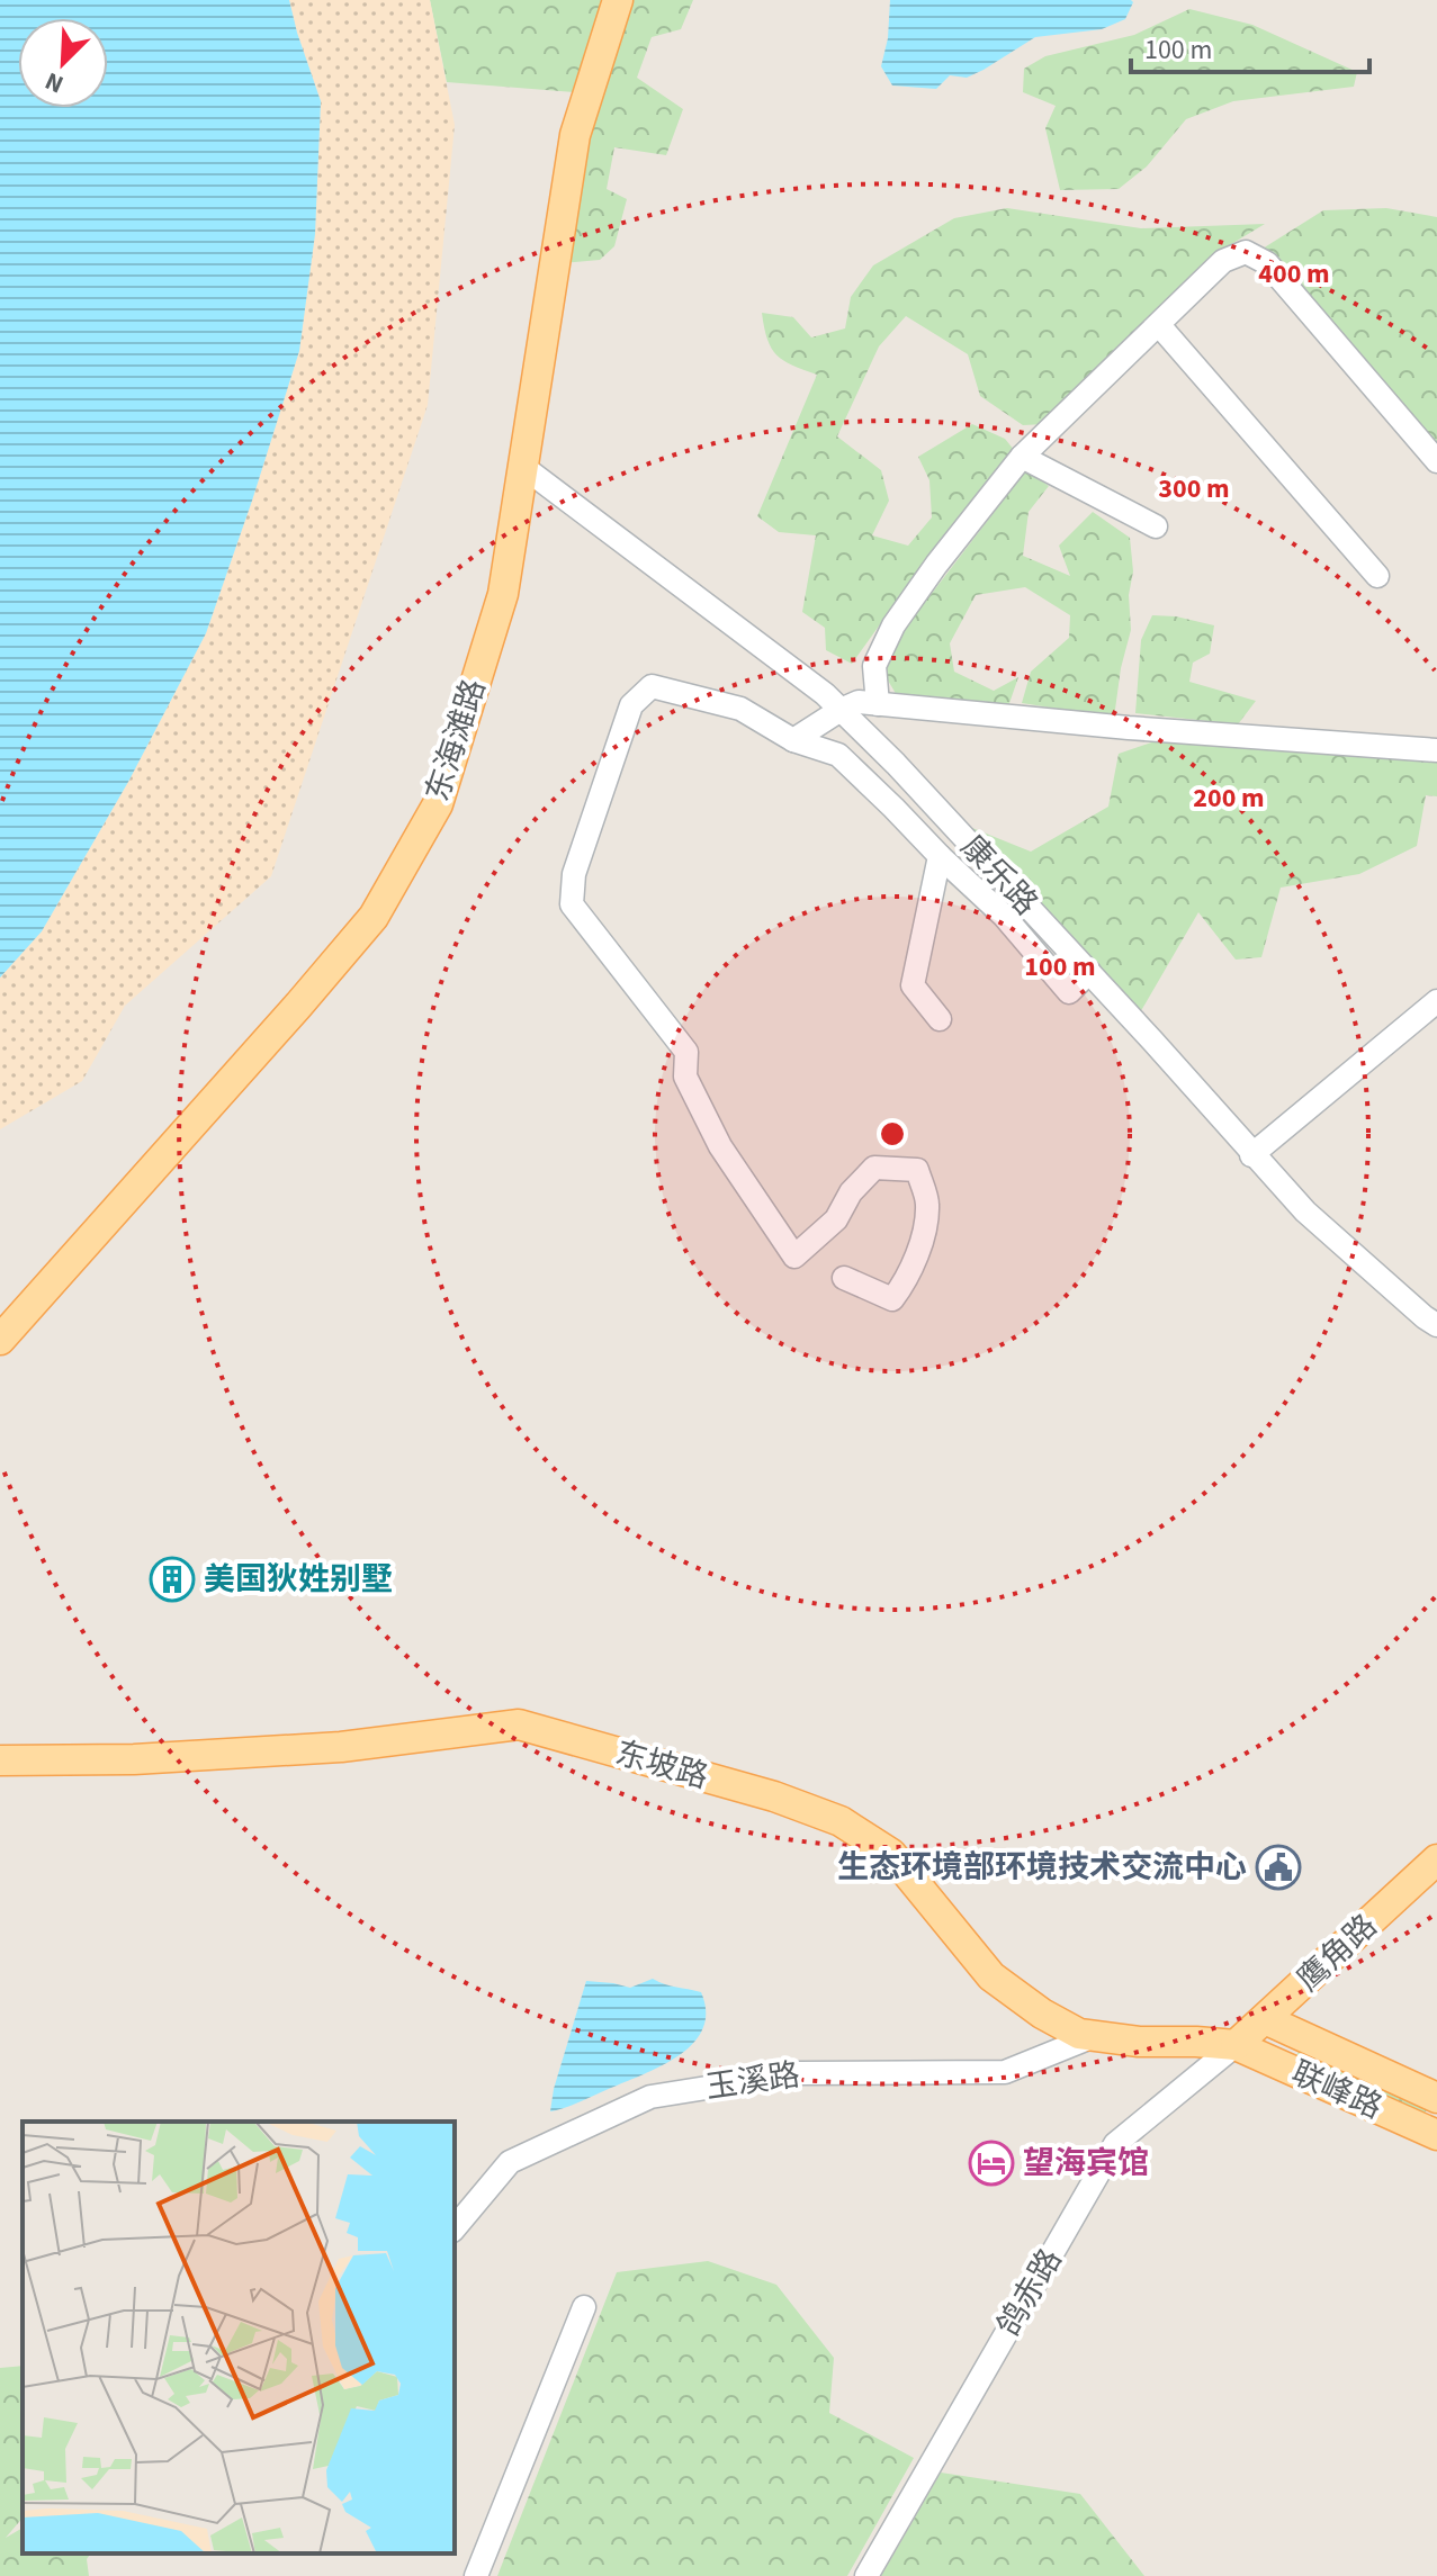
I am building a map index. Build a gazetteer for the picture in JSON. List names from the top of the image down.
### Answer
{
  "streets": {
    "main road": [
      "东海滩路",
      "东坡路",
      "鹰角路",
      "联峰路"
    ],
    "street": ["康乐路", "玉溪路", "鸽赤路"]
  },
  "crossings": [
    ["东海滩路", "康乐路"],
    ["东坡路", "鹰角路"],
    ["东坡路", "玉溪路"],
    ["东坡路", "联峰路"],
    ["东坡路", "鸽赤路"],
    ["鹰角路", "联峰路"],
    ["鹰角路", "鸽赤路"],
    ["联峰路", "鸽赤路"]
  ],
  "places": {
    "building": ["美国狄姓别墅"],
    "public building": ["生态环境部环境技术交流中心"],
    "hotel": ["望海宾馆"]
  },
  "scale_bar": "100 m",
  "north": "bottom left",
  "rings": [
    "400 m",
    "300 m",
    "200 m",
    "100 m"
  ]
}
